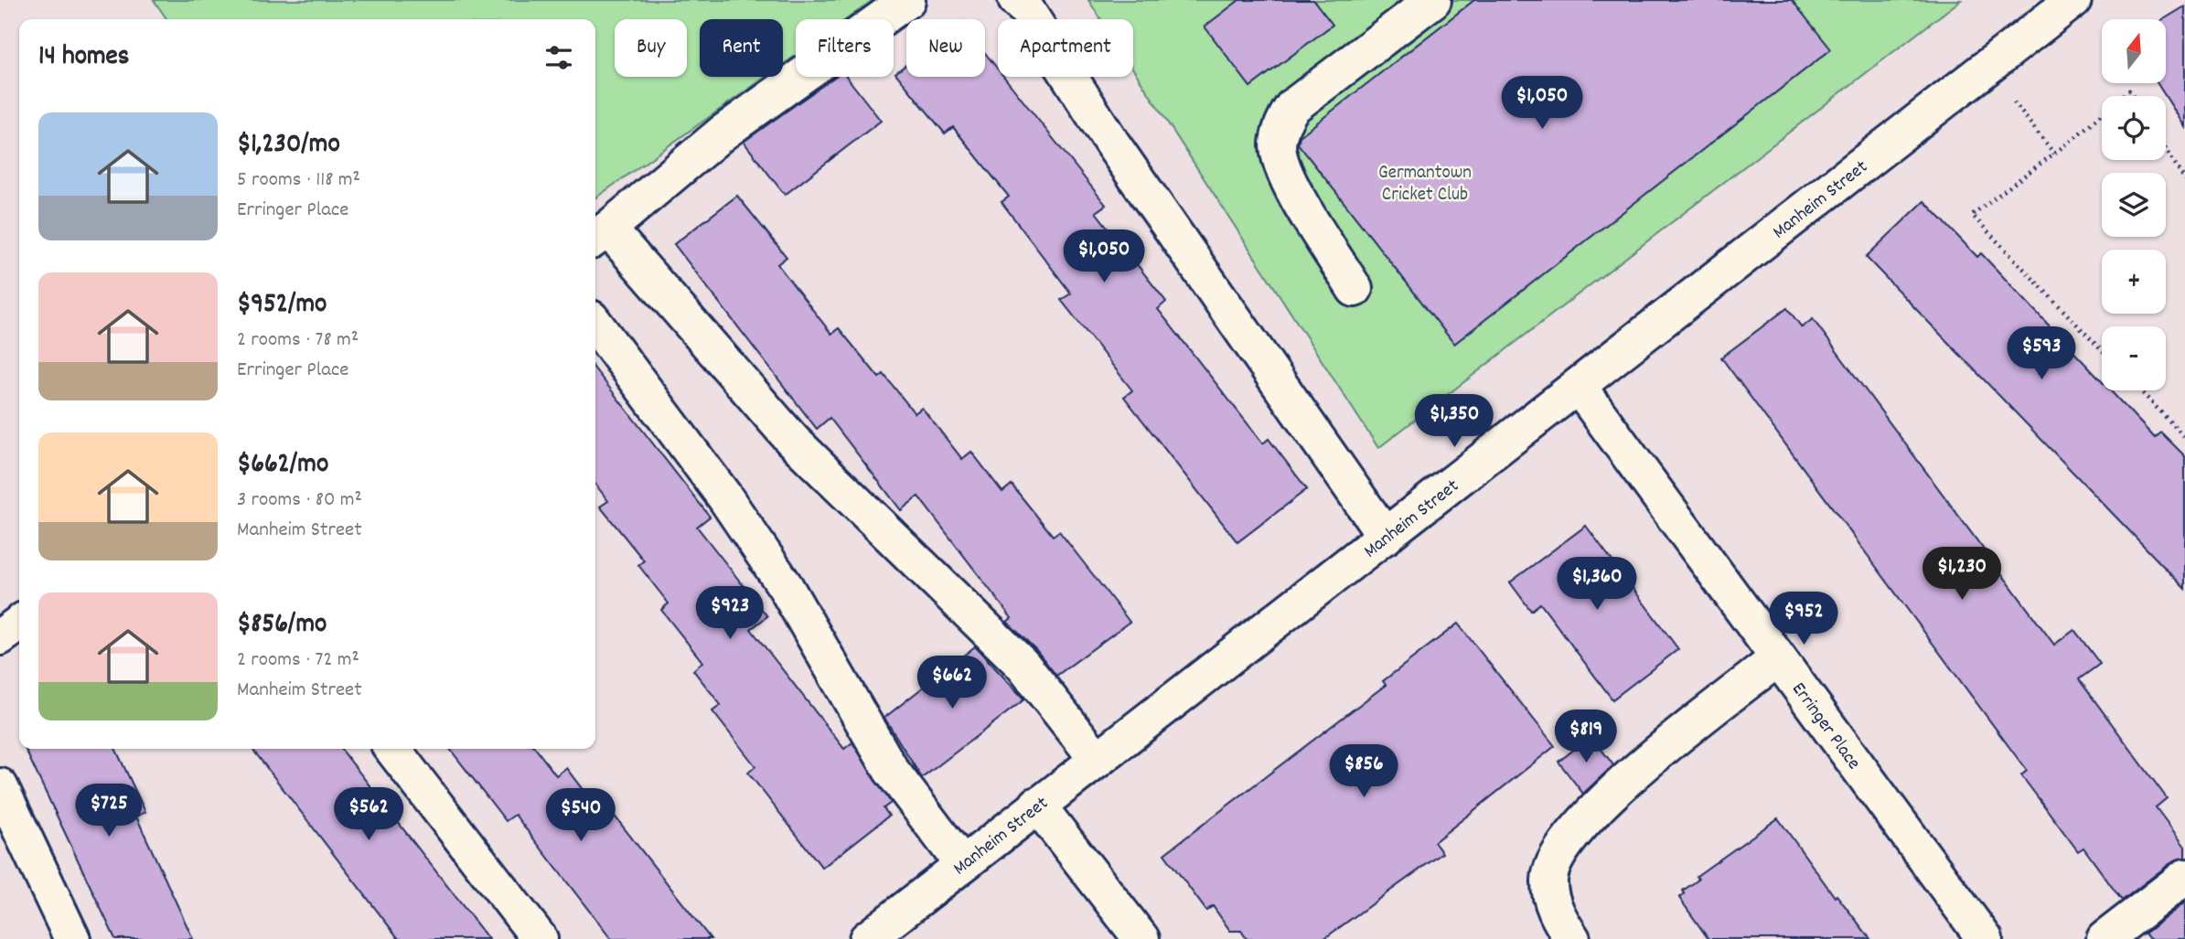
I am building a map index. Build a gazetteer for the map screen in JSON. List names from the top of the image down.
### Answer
{
  "streets": {
    "street": ["Manheim Street", "Erringer Place"]
  },
  "crossings": [
    ["Manheim Street", "Erringer Place"]
  ],
  "parks": ["Germantown Cricket Club"],
  "north": "top",
  "page": {
    "map_buttons": ["+", "−"],
    "chip": [
      "Buy",
      "Rent",
      "Filters",
      "New",
      "Apartment"
    ],
    "heading": "14 homes",
    "price": [
      "$1,050",
      "$1,050",
      "$593",
      "$1,350",
      "$1,230",
      "$1,360",
      "$923",
      "$952",
      "$662",
      "$819",
      "$856",
      "$725",
      "$562",
      "$540"
    ],
    "list": [
      {
        "name": "$1,230/mo",
        "note": "5 rooms · 118 m² · Erringer Place"
      },
      {
        "name": "$952/mo",
        "note": "2 rooms · 78 m² · Erringer Place"
      },
      {
        "name": "$662/mo",
        "note": "3 rooms · 80 m² · Manheim Street"
      },
      {
        "name": "$856/mo",
        "note": "2 rooms · 72 m² · Manheim Street"
      }
    ]
  }
}
